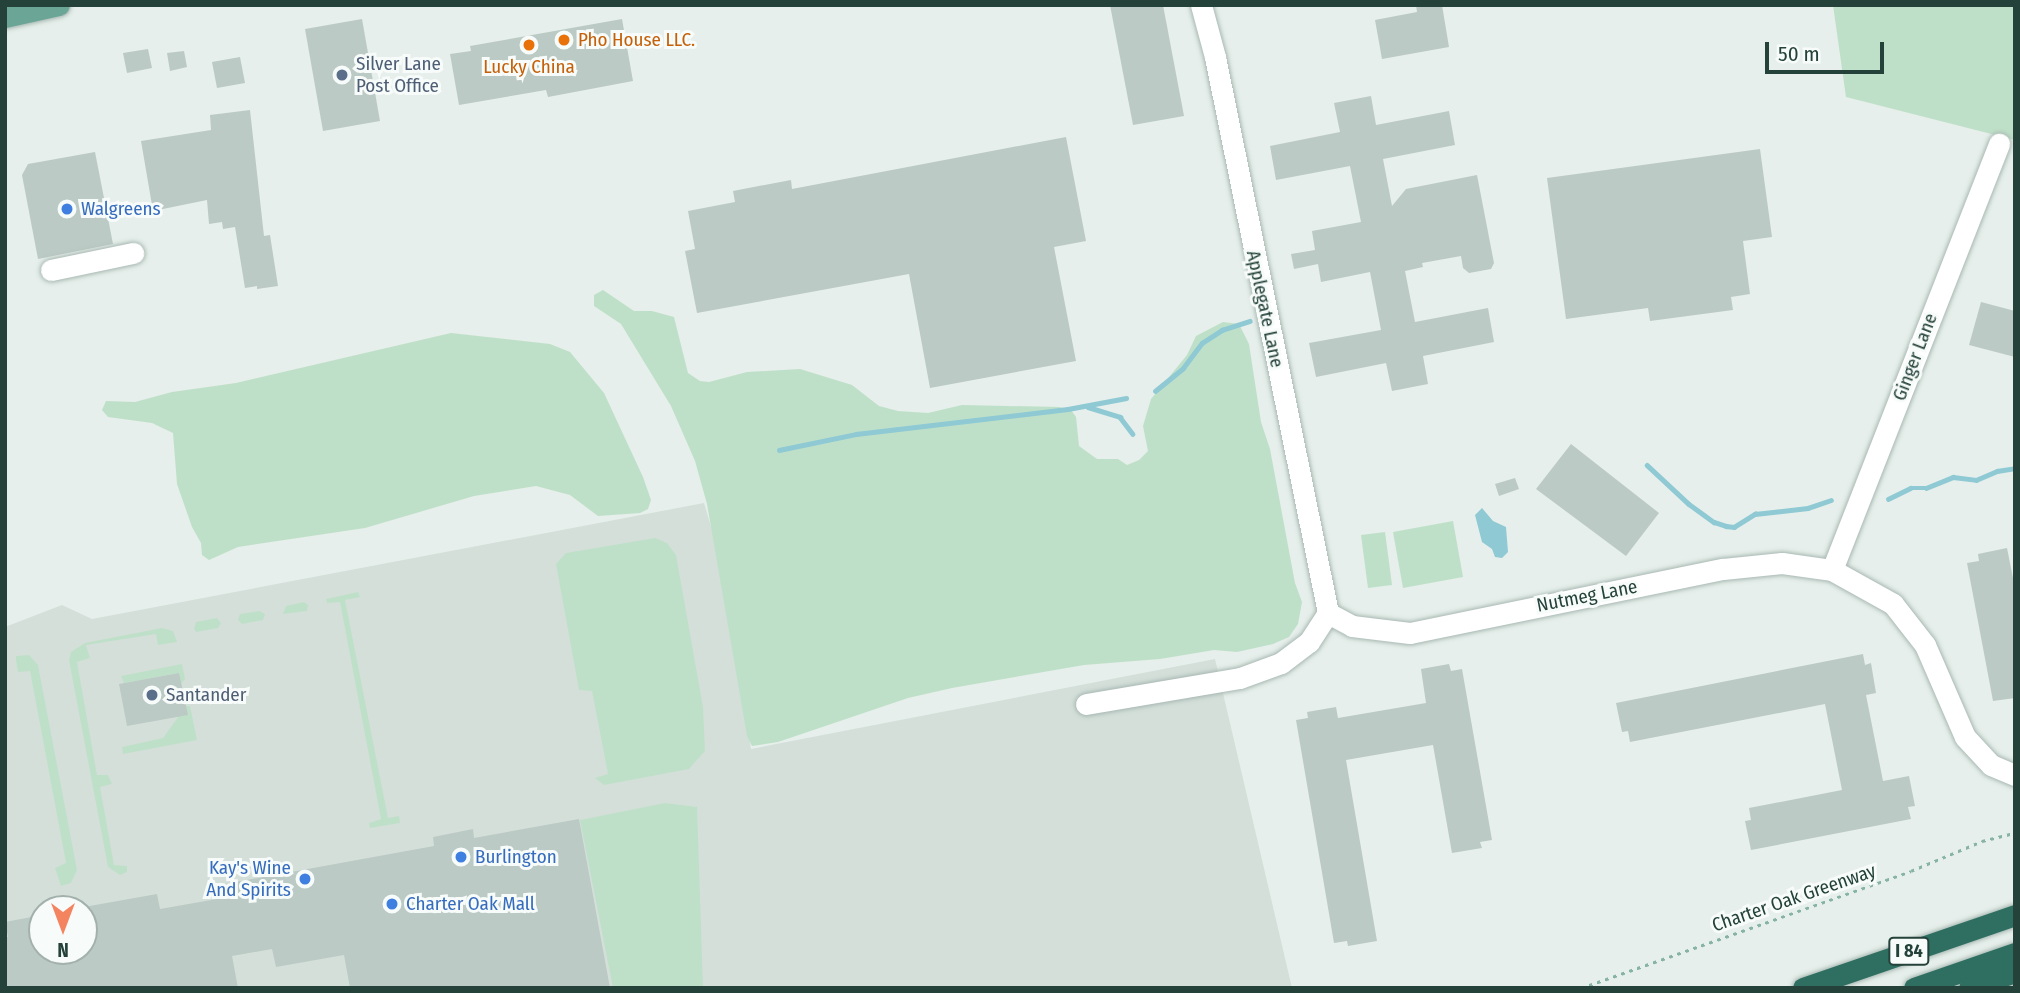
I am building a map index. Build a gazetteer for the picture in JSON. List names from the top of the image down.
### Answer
{
  "streets": {
    "highway": ["I 84"],
    "street": ["Applegate Lane", "Ginger Lane", "Nutmeg Lane"],
    "path": ["Charter Oak Greenway"]
  },
  "crossings": [
    ["Applegate Lane", "Nutmeg Lane"],
    ["Ginger Lane", "Nutmeg Lane"]
  ],
  "places": [
    "Pho House LLC.",
    "Lucky China",
    "Silver Lane Post Office",
    "Walgreens",
    "Santander",
    "Burlington",
    "Kay's Wine And Spirits",
    "Charter Oak Mall"
  ],
  "scale_bar": "50 m",
  "north": "bottom"
}
